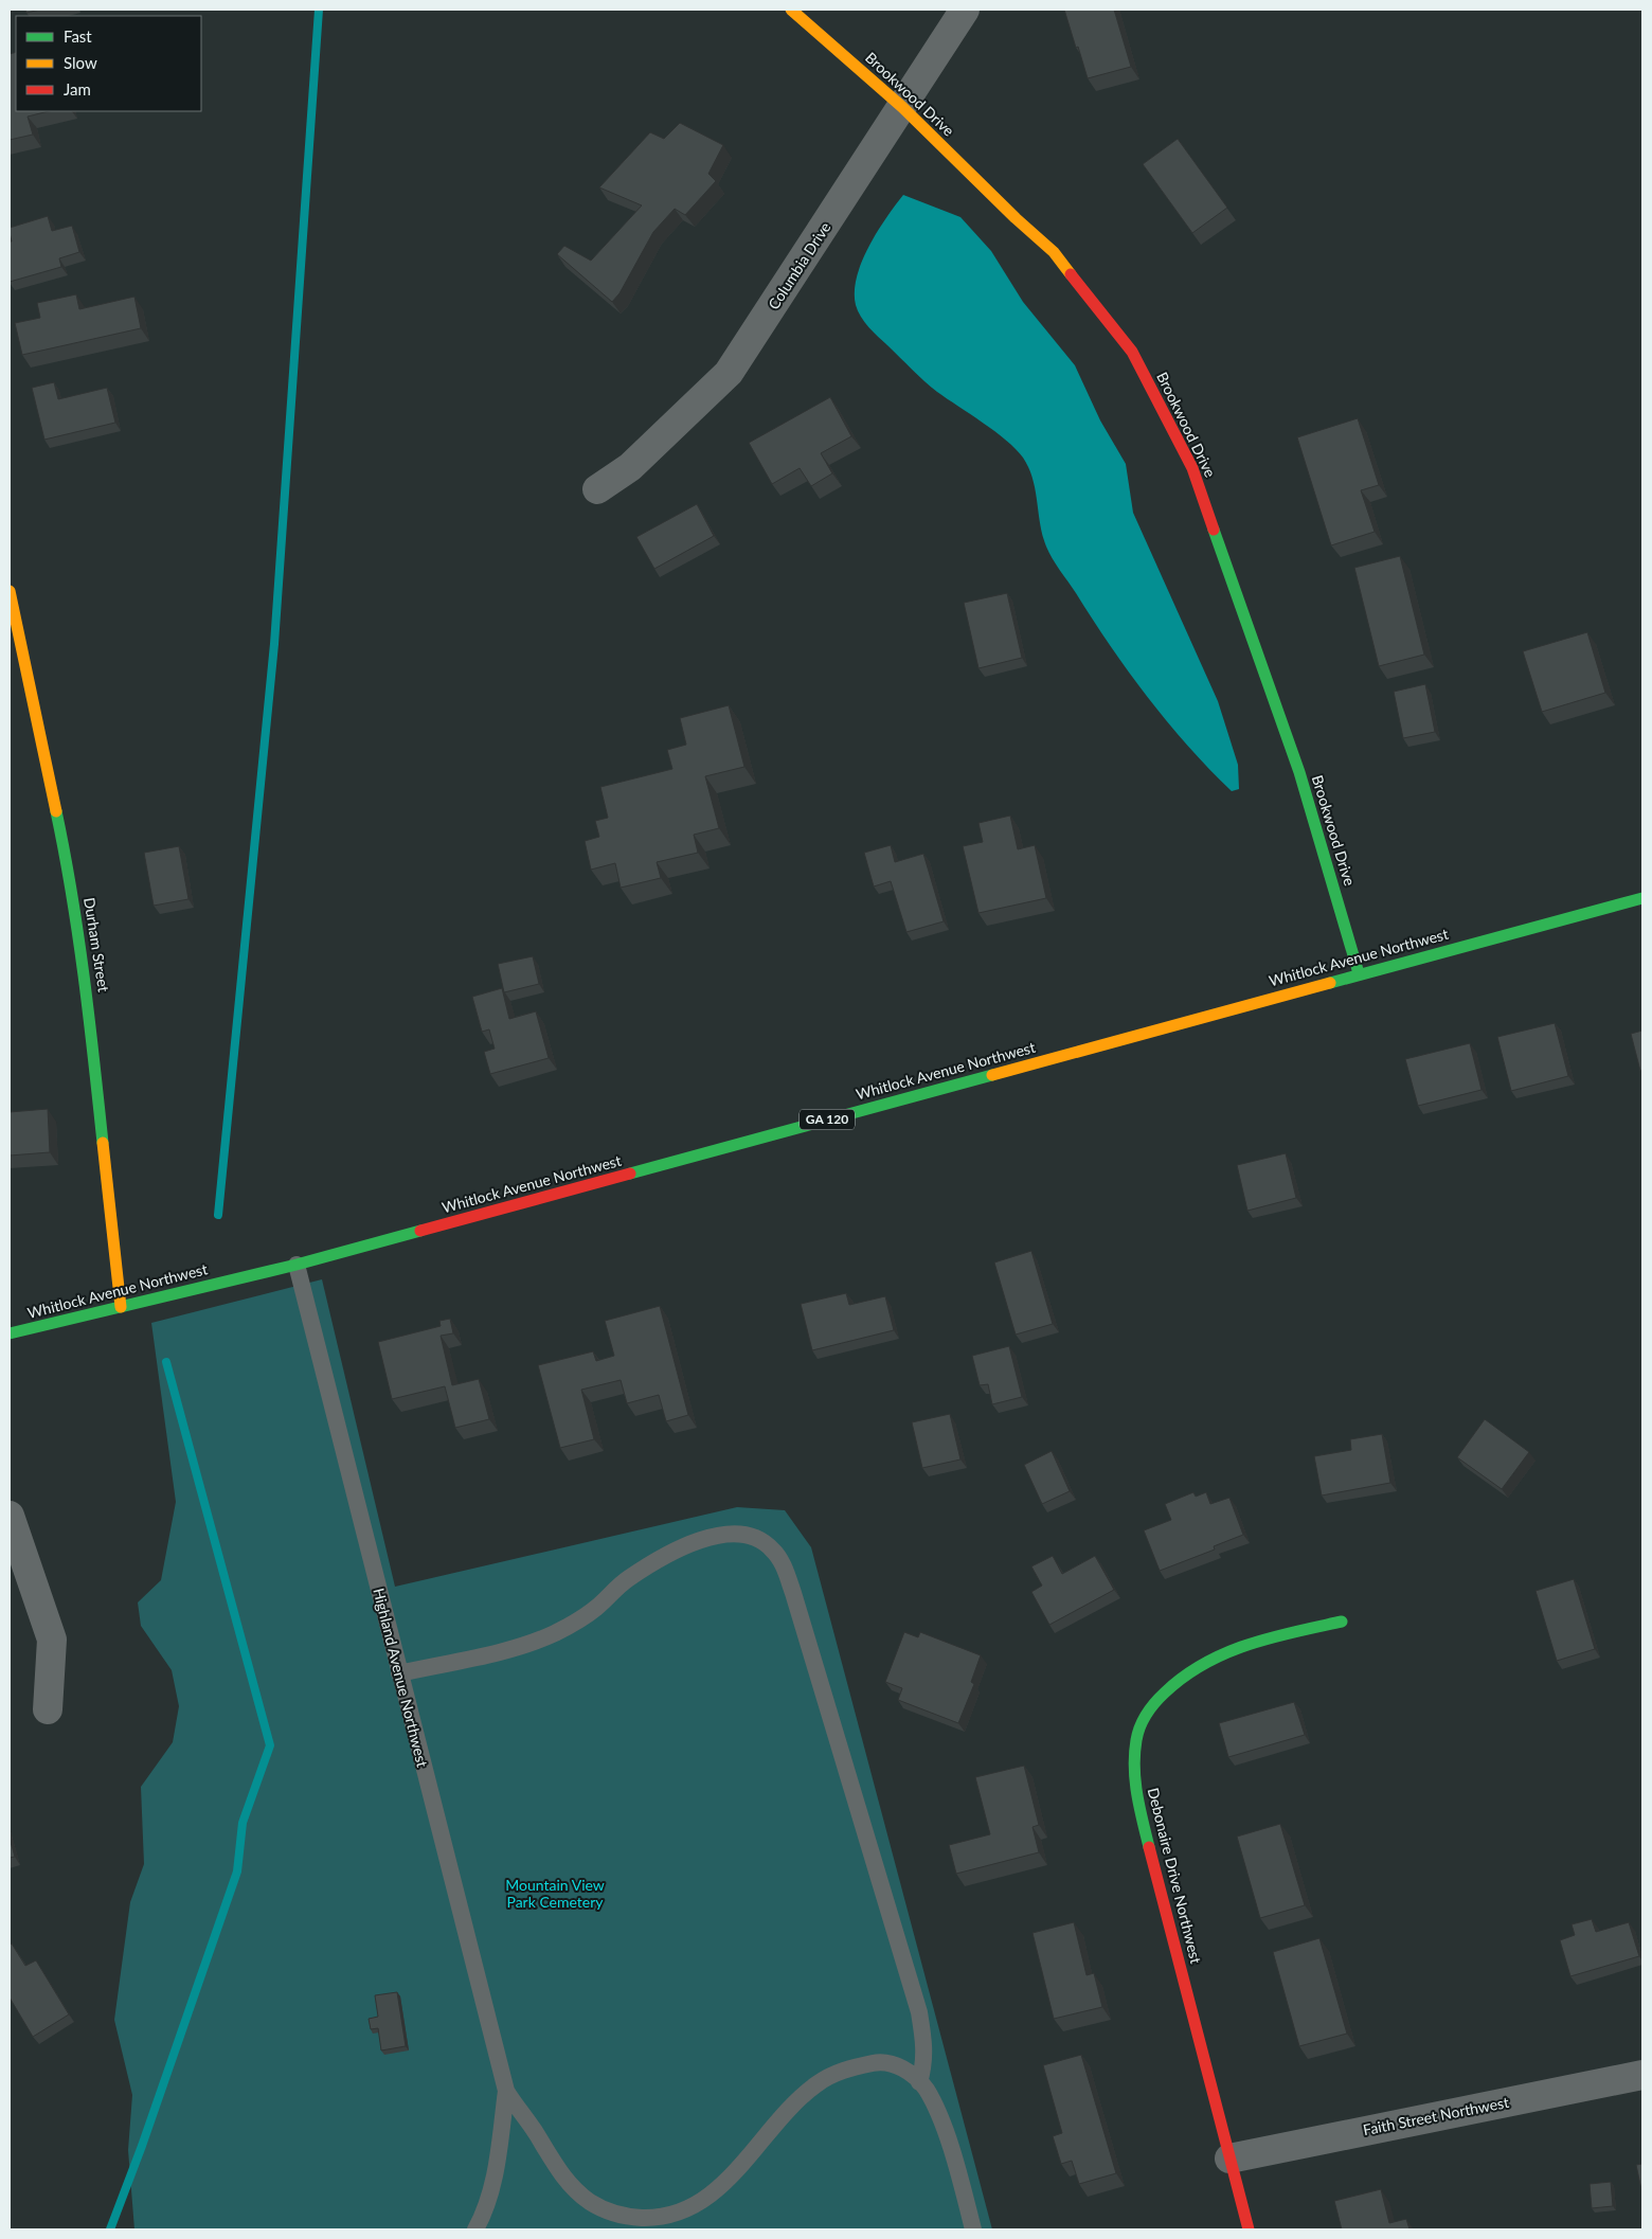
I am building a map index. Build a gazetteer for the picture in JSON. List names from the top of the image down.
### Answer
{
  "streets": {
    "main road": [
      "Brookwood Drive",
      "Durham Street",
      "Whitlock Avenue Northwest",
      "GA 120",
      "Debonaire Drive Northwest"
    ],
    "street": ["Columbia Drive", "Faith Street Northwest"],
    "lane": ["Highland Avenue Northwest"]
  },
  "crossings": [
    ["Brookwood Drive", "Columbia Drive"],
    ["Brookwood Drive", "Whitlock Avenue Northwest"],
    ["Durham Street", "Whitlock Avenue Northwest"],
    ["Whitlock Avenue Northwest", "Highland Avenue Northwest"],
    ["Debonaire Drive Northwest", "Faith Street Northwest"]
  ],
  "parks": ["Mountain View Park Cemetery"],
  "legend": ["Fast", "Slow", "Jam"]
}
